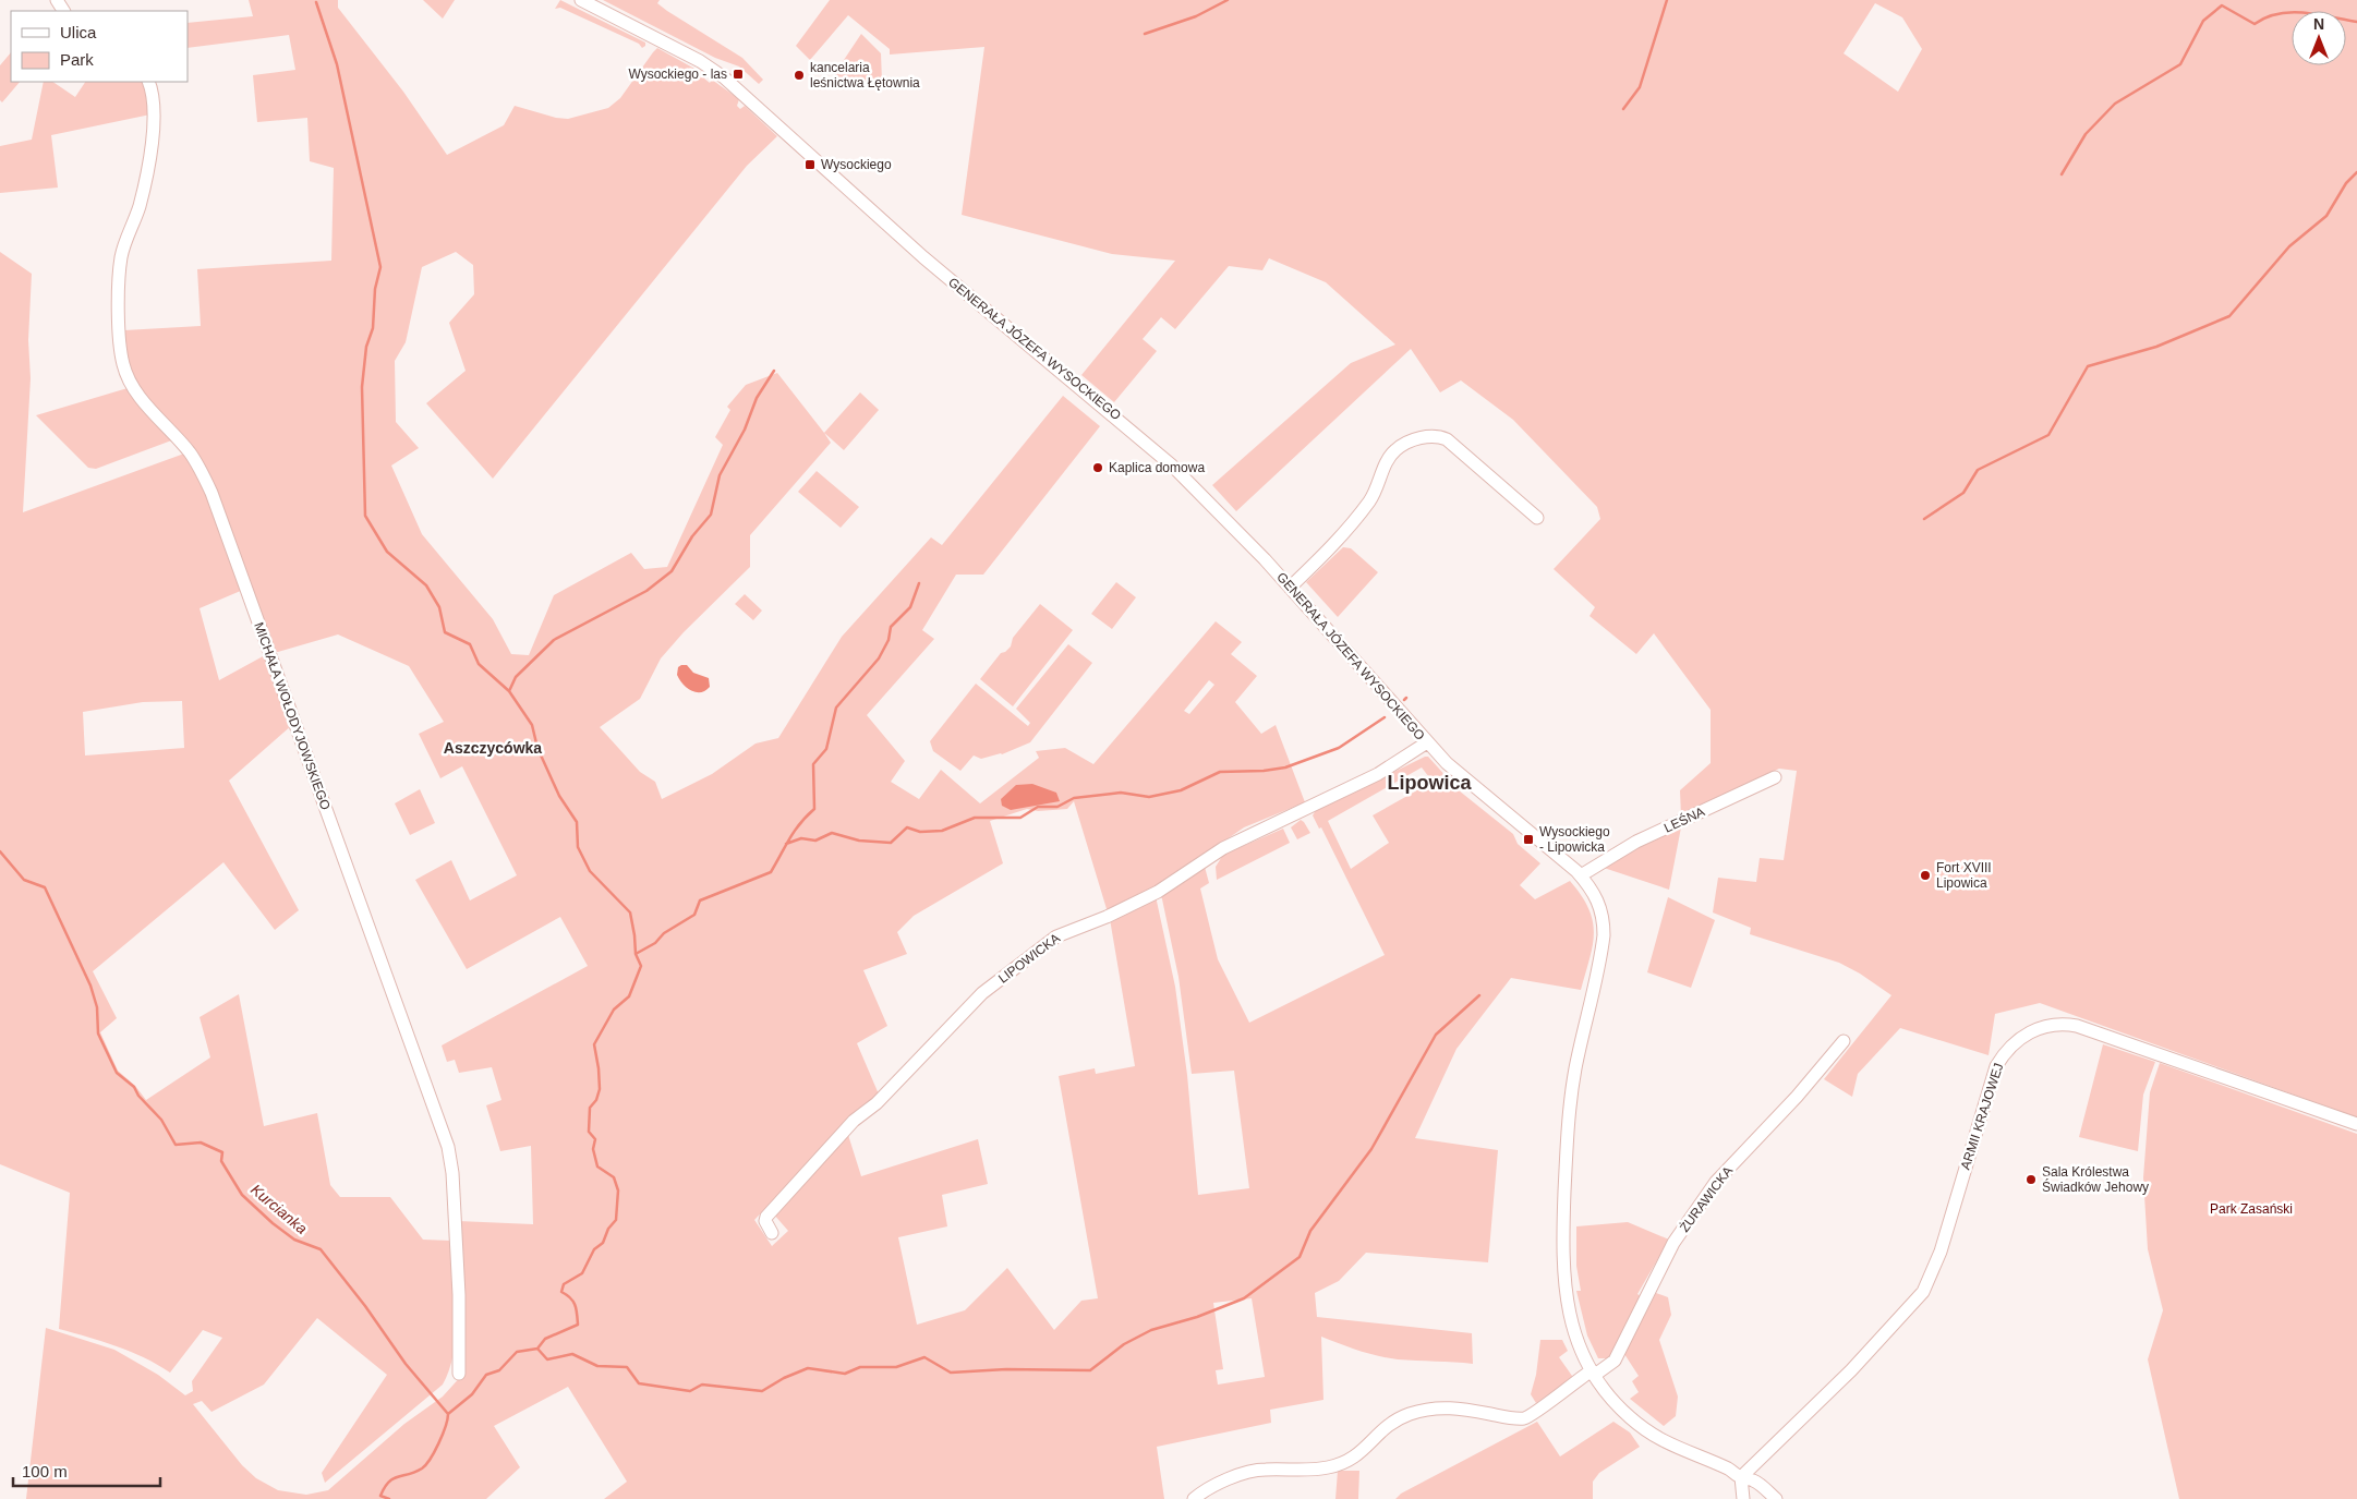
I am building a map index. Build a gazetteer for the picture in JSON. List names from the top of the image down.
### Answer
{
  "streets": {
    "street": [
      "GENERAŁA JÓZEFA WYSOCKIEGO",
      "MICHAŁA WOŁODYJOWSKIEGO",
      "LEŚNA",
      "LIPOWICKA",
      "ARMII KRAJOWEJ",
      "ŻURAWICKA"
    ]
  },
  "crossings": [
    ["GENERAŁA JÓZEFA WYSOCKIEGO", "LEŚNA"],
    ["GENERAŁA JÓZEFA WYSOCKIEGO", "LIPOWICKA"],
    ["GENERAŁA JÓZEFA WYSOCKIEGO", "ARMII KRAJOWEJ"],
    ["GENERAŁA JÓZEFA WYSOCKIEGO", "ŻURAWICKA"]
  ],
  "districts": ["Aszczycówka", "Lipowica"],
  "water": ["Kurcianka"],
  "parks": ["Park Zasański"],
  "places": {
    "transit": ["Wysockiego - las", "Wysockiego", "Wysockiego - Lipowicka"],
    "other": [
      "kancelaria leśnictwa Łętownia",
      "Kaplica domowa",
      "Fort XVIII Lipowica",
      "Sala Królestwa Świadków Jehowy"
    ]
  },
  "legend": ["Ulica", "Park"],
  "scale_bar": "100 m",
  "north": "top"
}
